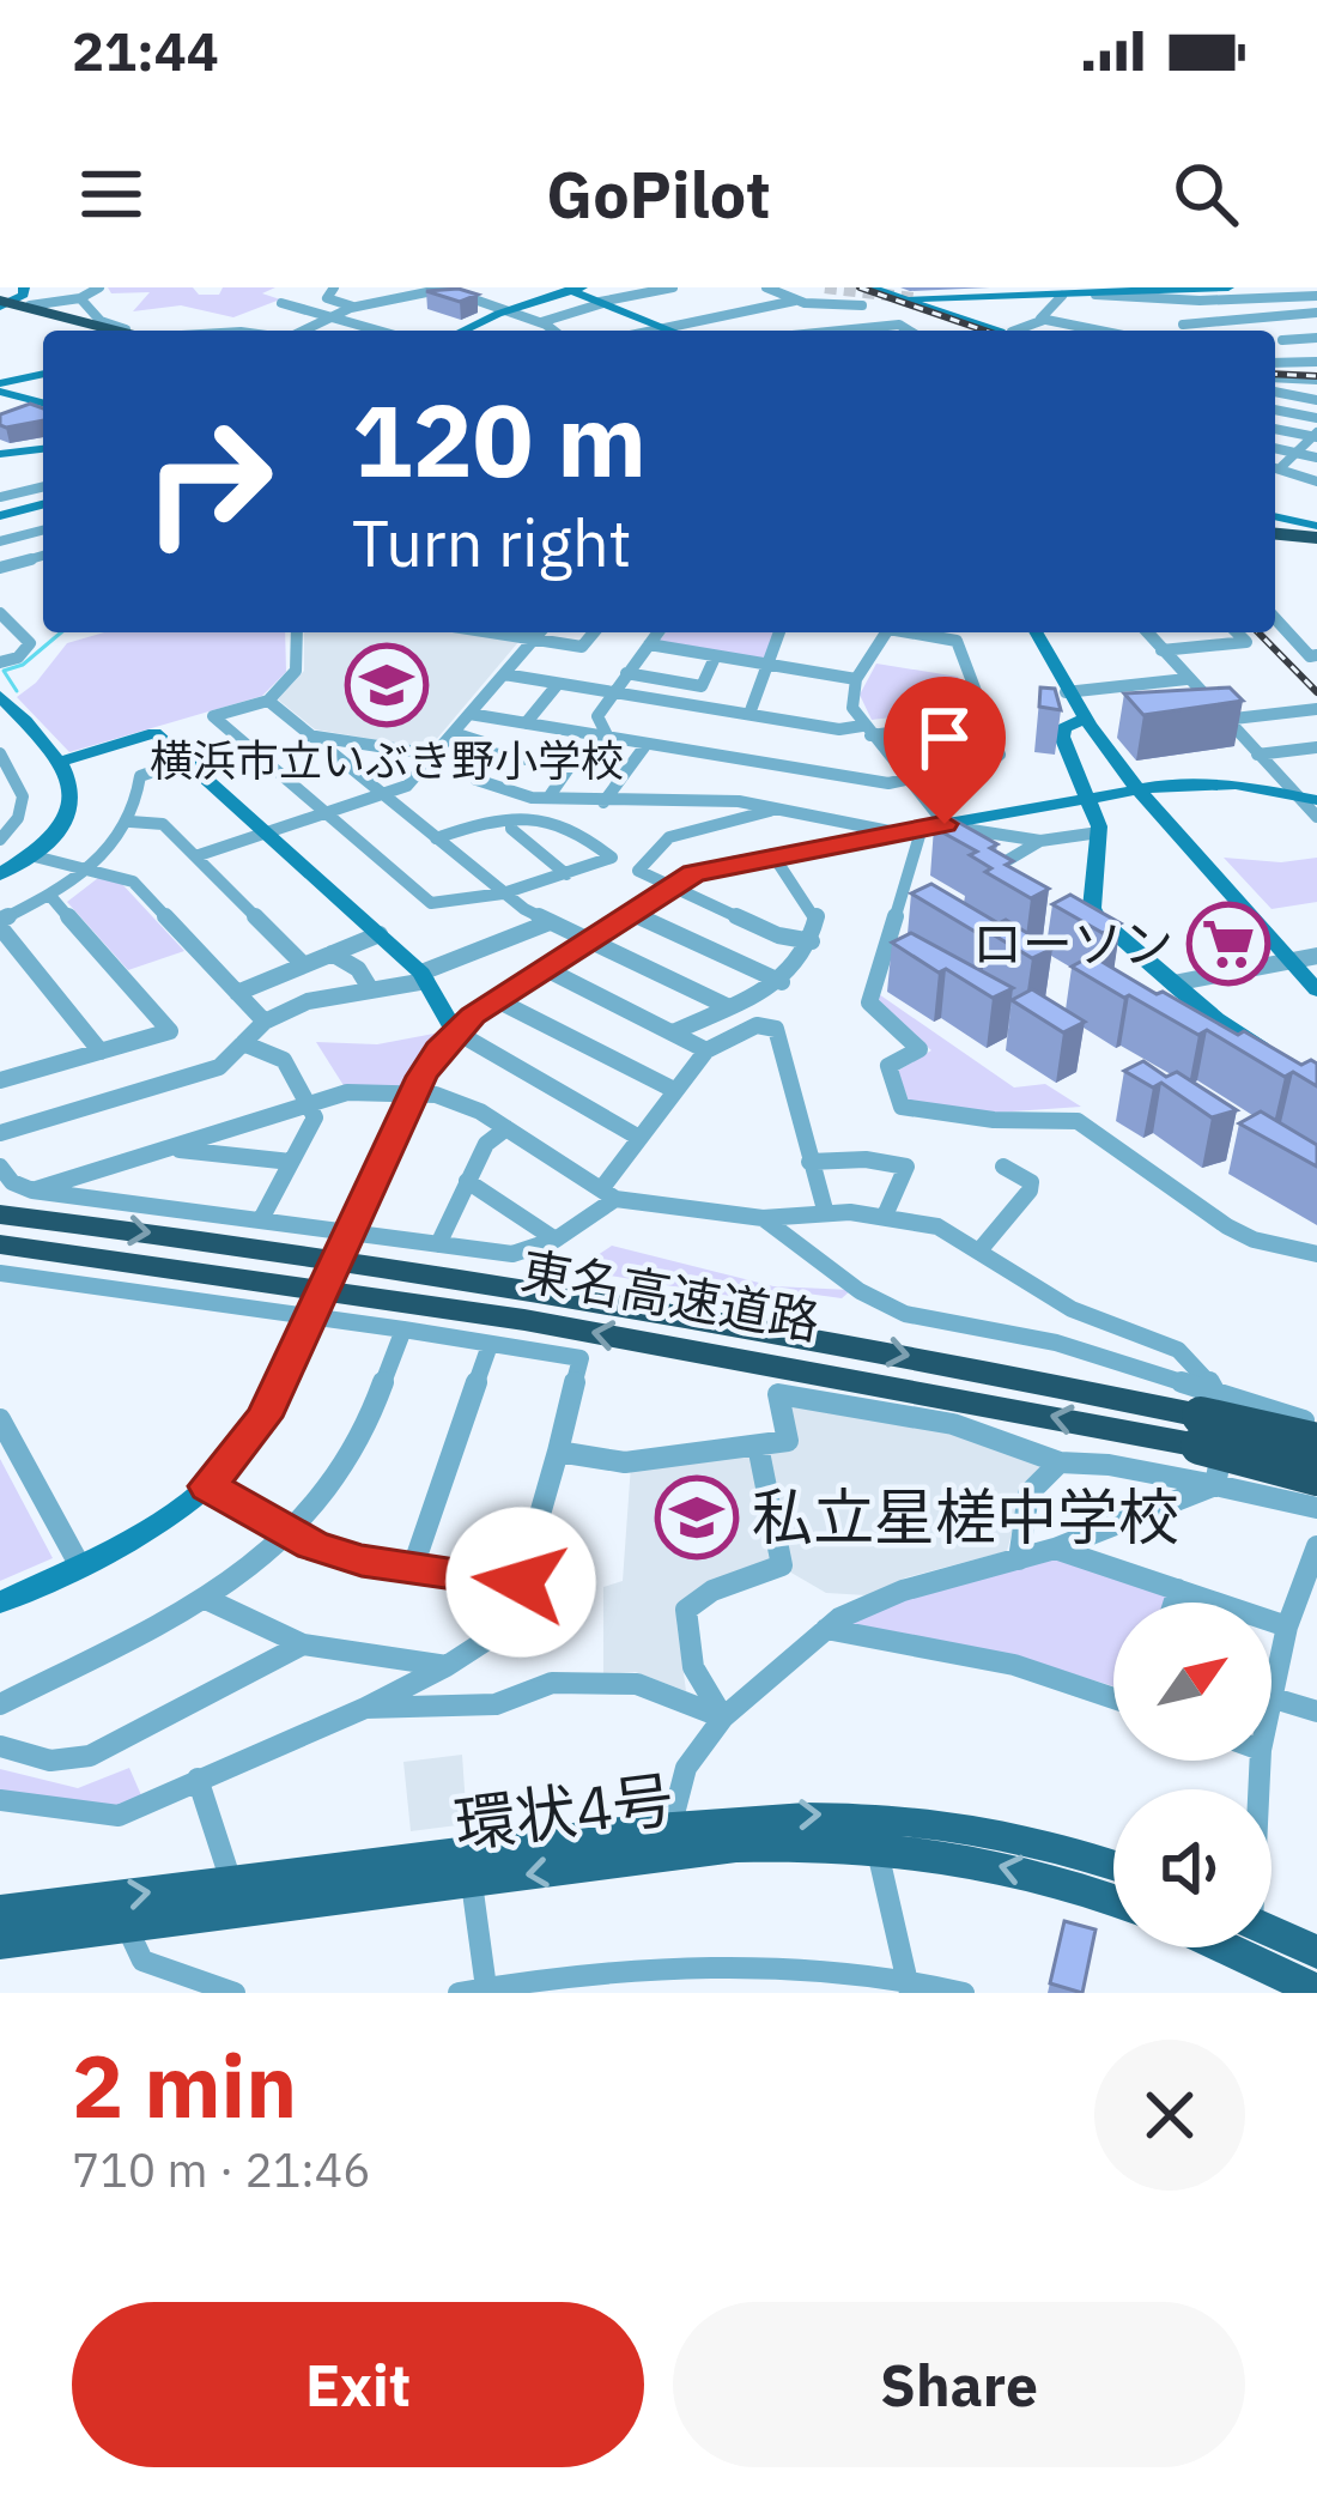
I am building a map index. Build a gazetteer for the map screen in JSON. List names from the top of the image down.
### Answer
{
  "streets": {
    "highway": ["東名高速道路"],
    "main road": ["環状4号"]
  },
  "places": {
    "school or university": ["横浜市立いぶき野小学校", "私立星槎中学校"],
    "supermarket": ["ローソン"]
  },
  "north": "top right",
  "page": {
    "status": "21:44",
    "header": "GoPilot",
    "turn": ["120 m", "Turn right"],
    "heading": ["2 min", "710 m · 21:46"],
    "buttons": ["Exit", "Share"]
  }
}
